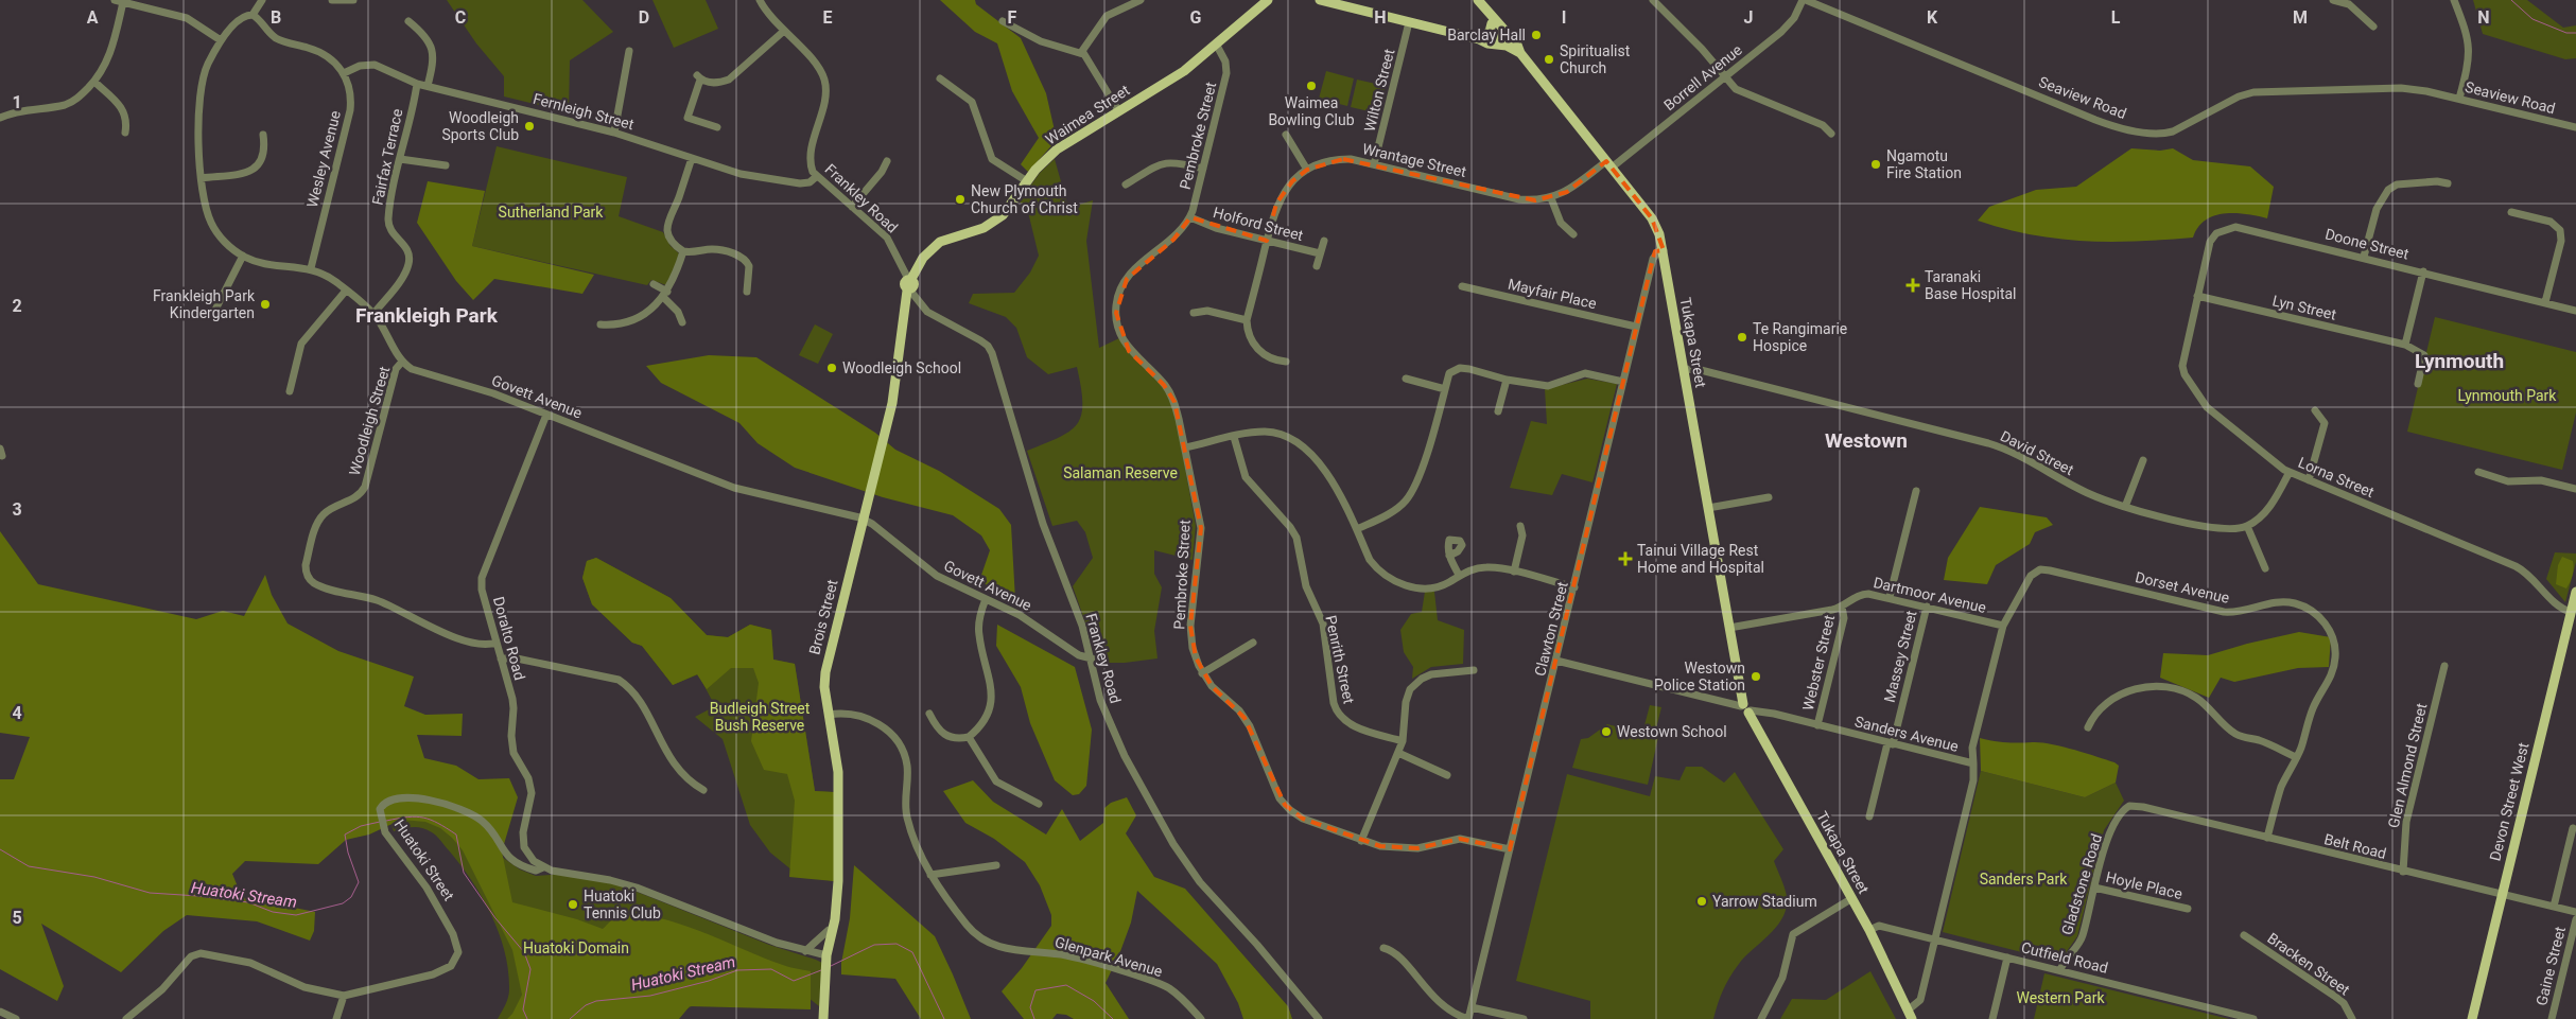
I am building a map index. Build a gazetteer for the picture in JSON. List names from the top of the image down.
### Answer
{
  "streets": {
    "main road": [
      "Waimea Street",
      "Tukapa Street",
      "Brois Street",
      "Devon Street West"
    ],
    "street": [
      "Borrell Avenue",
      "Wilton Street",
      "Seaview Road",
      "Fernleigh Street",
      "Pembroke Street",
      "Fairfax Terrace",
      "Wesley Avenue",
      "Wrantage Street",
      "Frankley Road",
      "Holford Street",
      "Doone Street",
      "Mayfair Place",
      "Lyn Street",
      "Govett Avenue",
      "Woodleigh Street",
      "David Street",
      "Lorna Street",
      "Dorset Avenue",
      "Dartmoor Avenue",
      "Clawton Street",
      "Doralto Road",
      "Massey Street",
      "Penrith Street",
      "Webster Street",
      "Sanders Avenue",
      "Glen Almond Street",
      "Belt Road",
      "Huatoki Street",
      "Gladstone Road",
      "Hoyle Place",
      "Glenpark Avenue",
      "Cutfield Road",
      "Bracken Street",
      "Gaine Street"
    ]
  },
  "crossings": [
    ["Borrell Avenue", "Seaview Road"],
    ["Borrell Avenue", "Wrantage Street"],
    ["Borrell Avenue", "Tukapa Street"],
    ["Wilton Street", "Wrantage Street"],
    ["Fernleigh Street", "Fairfax Terrace"],
    ["Fernleigh Street", "Wesley Avenue"],
    ["Fernleigh Street", "Frankley Road"],
    ["Waimea Street", "Pembroke Street"],
    ["Waimea Street", "Frankley Road"],
    ["Waimea Street", "Brois Street"],
    ["Pembroke Street", "Holford Street"],
    ["Pembroke Street", "Clawton Street"],
    ["Wrantage Street", "Holford Street"],
    ["Wrantage Street", "Tukapa Street"],
    ["Frankley Road", "Govett Avenue"],
    ["Frankley Road", "Brois Street"],
    ["Doone Street", "Lyn Street"],
    ["Doone Street", "Lorna Street"],
    ["Mayfair Place", "Clawton Street"],
    ["Lyn Street", "Lorna Street"],
    ["Tukapa Street", "David Street"],
    ["Tukapa Street", "Dartmoor Avenue"],
    ["Tukapa Street", "Clawton Street"],
    ["Tukapa Street", "Sanders Avenue"],
    ["Tukapa Street", "Cutfield Road"],
    ["Govett Avenue", "Woodleigh Street"],
    ["Govett Avenue", "Brois Street"],
    ["Govett Avenue", "Doralto Road"],
    ["Woodleigh Street", "Doralto Road"],
    ["Lorna Street", "Devon Street West"],
    ["Dorset Avenue", "Dartmoor Avenue"],
    ["Dorset Avenue", "Sanders Avenue"],
    ["Dorset Avenue", "Belt Road"],
    ["Dartmoor Avenue", "Massey Street"],
    ["Dartmoor Avenue", "Webster Street"],
    ["Brois Street", "Huatoki Street"],
    ["Brois Street", "Glenpark Avenue"],
    ["Clawton Street", "Sanders Avenue"],
    ["Doralto Road", "Huatoki Street"],
    ["Massey Street", "Sanders Avenue"],
    ["Webster Street", "Sanders Avenue"],
    ["Sanders Avenue", "Cutfield Road"],
    ["Glen Almond Street", "Belt Road"],
    ["Devon Street West", "Belt Road"],
    ["Belt Road", "Gladstone Road"],
    ["Gladstone Road", "Hoyle Place"],
    ["Gladstone Road", "Cutfield Road"]
  ],
  "districts": ["Frankleigh Park", "Lynmouth", "Westown"],
  "water": ["Huatoki Stream"],
  "parks": [
    "Sutherland Park",
    "Lynmouth Park",
    "Salaman Reserve",
    "Budleigh Street Bush Reserve",
    "Sanders Park",
    "Huatoki Domain",
    "Western Park"
  ],
  "places": {
    "other": [
      "Barclay Hall",
      "Spiritualist Church",
      "Waimea Bowling Club",
      "Woodleigh Sports Club",
      "Ngamotu Fire Station",
      "New Plymouth Church of Christ",
      "Frankleigh Park Kindergarten",
      "Te Rangimarie Hospice",
      "Woodleigh School",
      "Westown Police Station",
      "Westown School",
      "Yarrow Stadium",
      "Huatoki Tennis Club"
    ],
    "health": ["Taranaki Base Hospital", "Tainui Village Rest Home and Hospital"]
  },
  "grid": {
    "columns": [
      "A",
      "B",
      "C",
      "D",
      "E",
      "F",
      "G",
      "H",
      "I",
      "J",
      "K",
      "L",
      "M",
      "N"
    ],
    "rows": [
      "1",
      "2",
      "3",
      "4",
      "5"
    ]
  }
}
